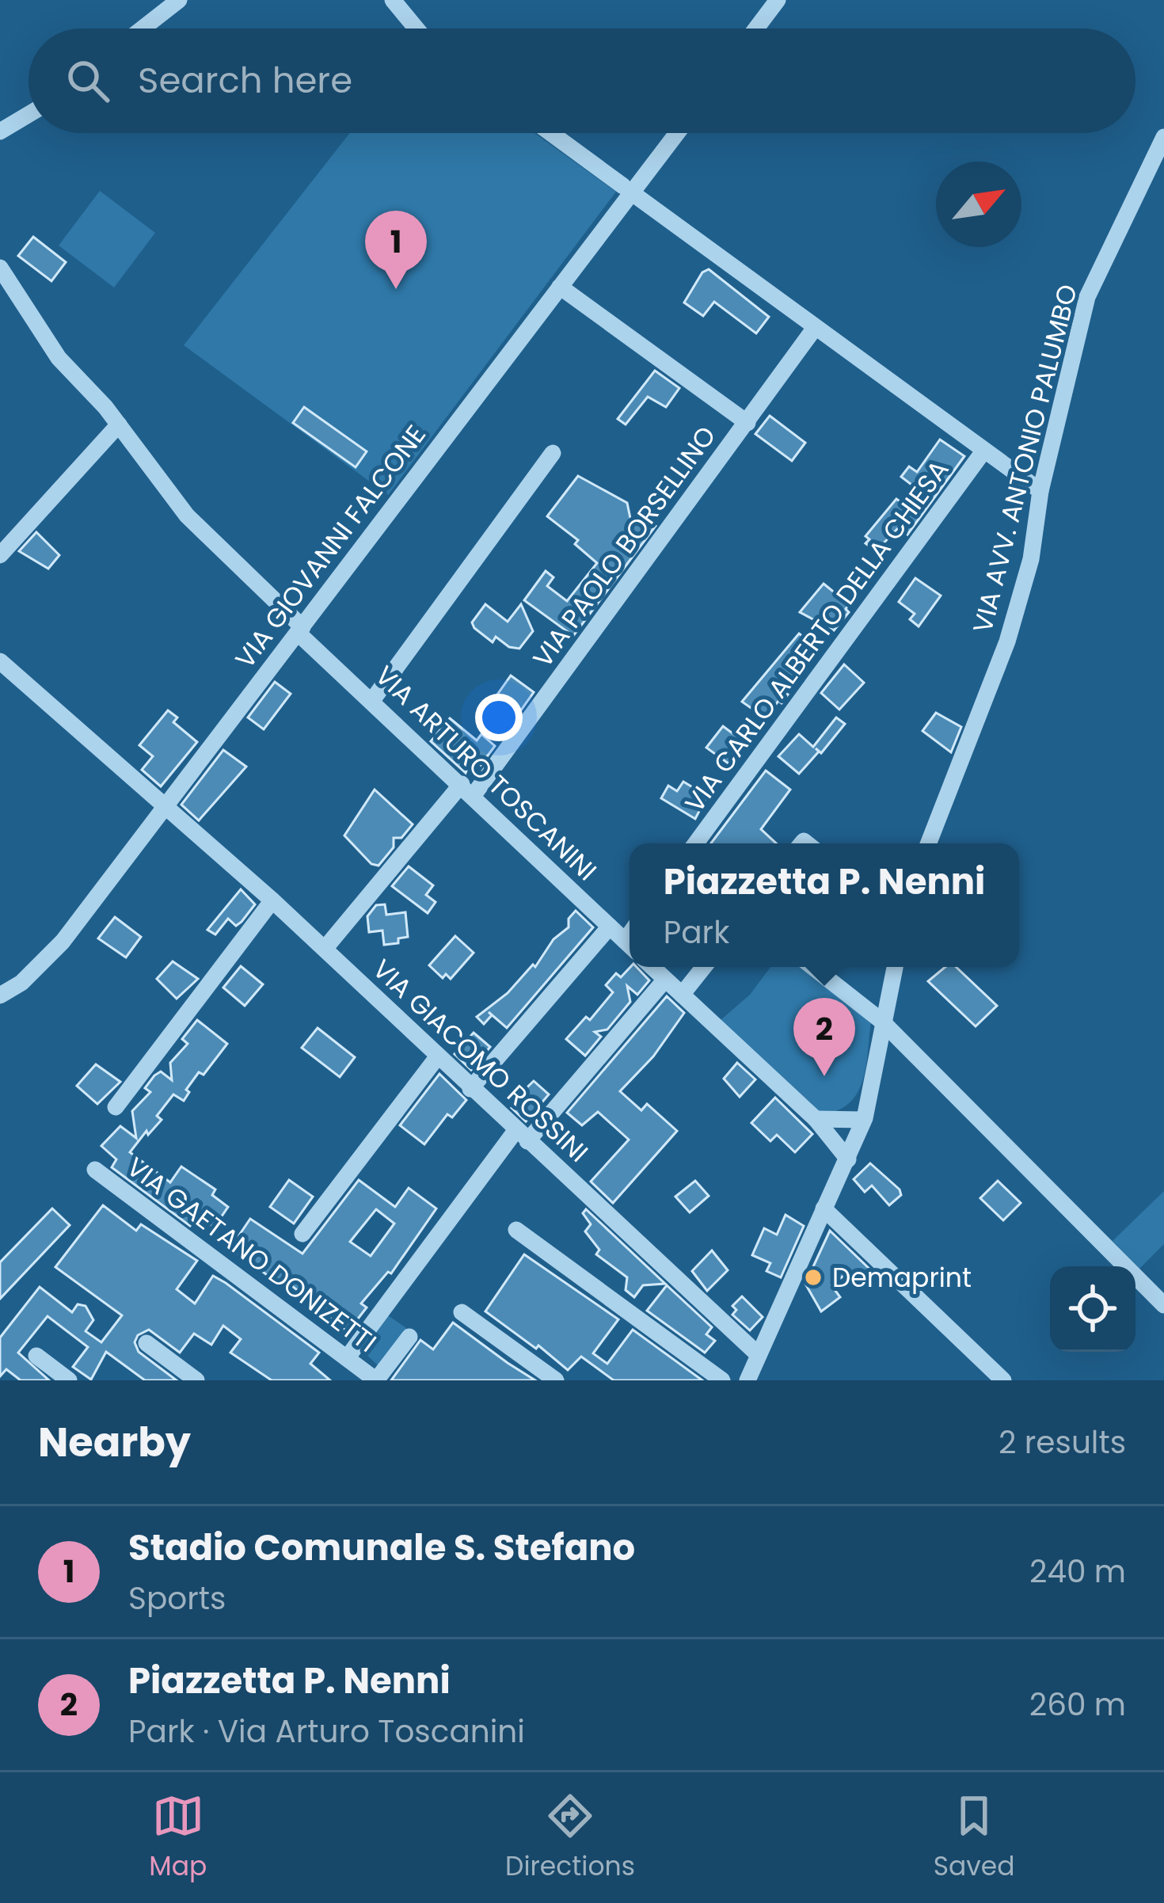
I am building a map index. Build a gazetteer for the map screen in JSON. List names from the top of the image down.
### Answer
{
  "streets": {
    "street": [
      "VIA AVV. ANTONIO PALUMBO",
      "VIA GIOVANNI FALCONE",
      "VIA PAOLO BORSELLINO",
      "VIA CARLO ALBERTO DELLA CHIESA",
      "VIA ARTURO TOSCANINI",
      "VIA GIACOMO ROSSINI",
      "VIA GAETANO DONIZETTI"
    ]
  },
  "crossings": [
    ["VIA GIOVANNI FALCONE", "VIA ARTURO TOSCANINI"],
    ["VIA GIOVANNI FALCONE", "VIA GIACOMO ROSSINI"],
    ["VIA PAOLO BORSELLINO", "VIA ARTURO TOSCANINI"],
    ["VIA PAOLO BORSELLINO", "VIA GIACOMO ROSSINI"]
  ],
  "places": ["Demaprint"],
  "north": "top right",
  "page": {
    "search": "Search here",
    "pins": ["1", "2"],
    "popup": ["Piazzetta P. Nenni", "Park"],
    "heading": ["Nearby", "2 results"],
    "list": [
      {
        "mark": "1",
        "name": "Stadio Comunale S. Stefano",
        "note": "Sports",
        "value": "240 m"
      },
      {
        "mark": "2",
        "name": "Piazzetta P. Nenni",
        "note": "Park · Via Arturo Toscanini",
        "value": "260 m"
      }
    ],
    "nav": ["Map", "Directions", "Saved"]
  }
}
